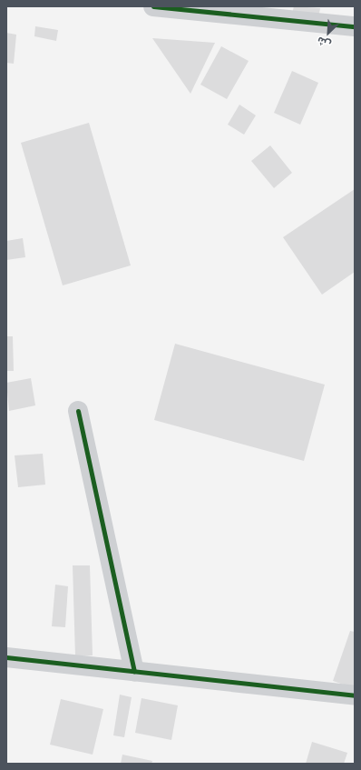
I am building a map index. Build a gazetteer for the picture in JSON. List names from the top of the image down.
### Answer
{
  "north": "bottom left"
}
